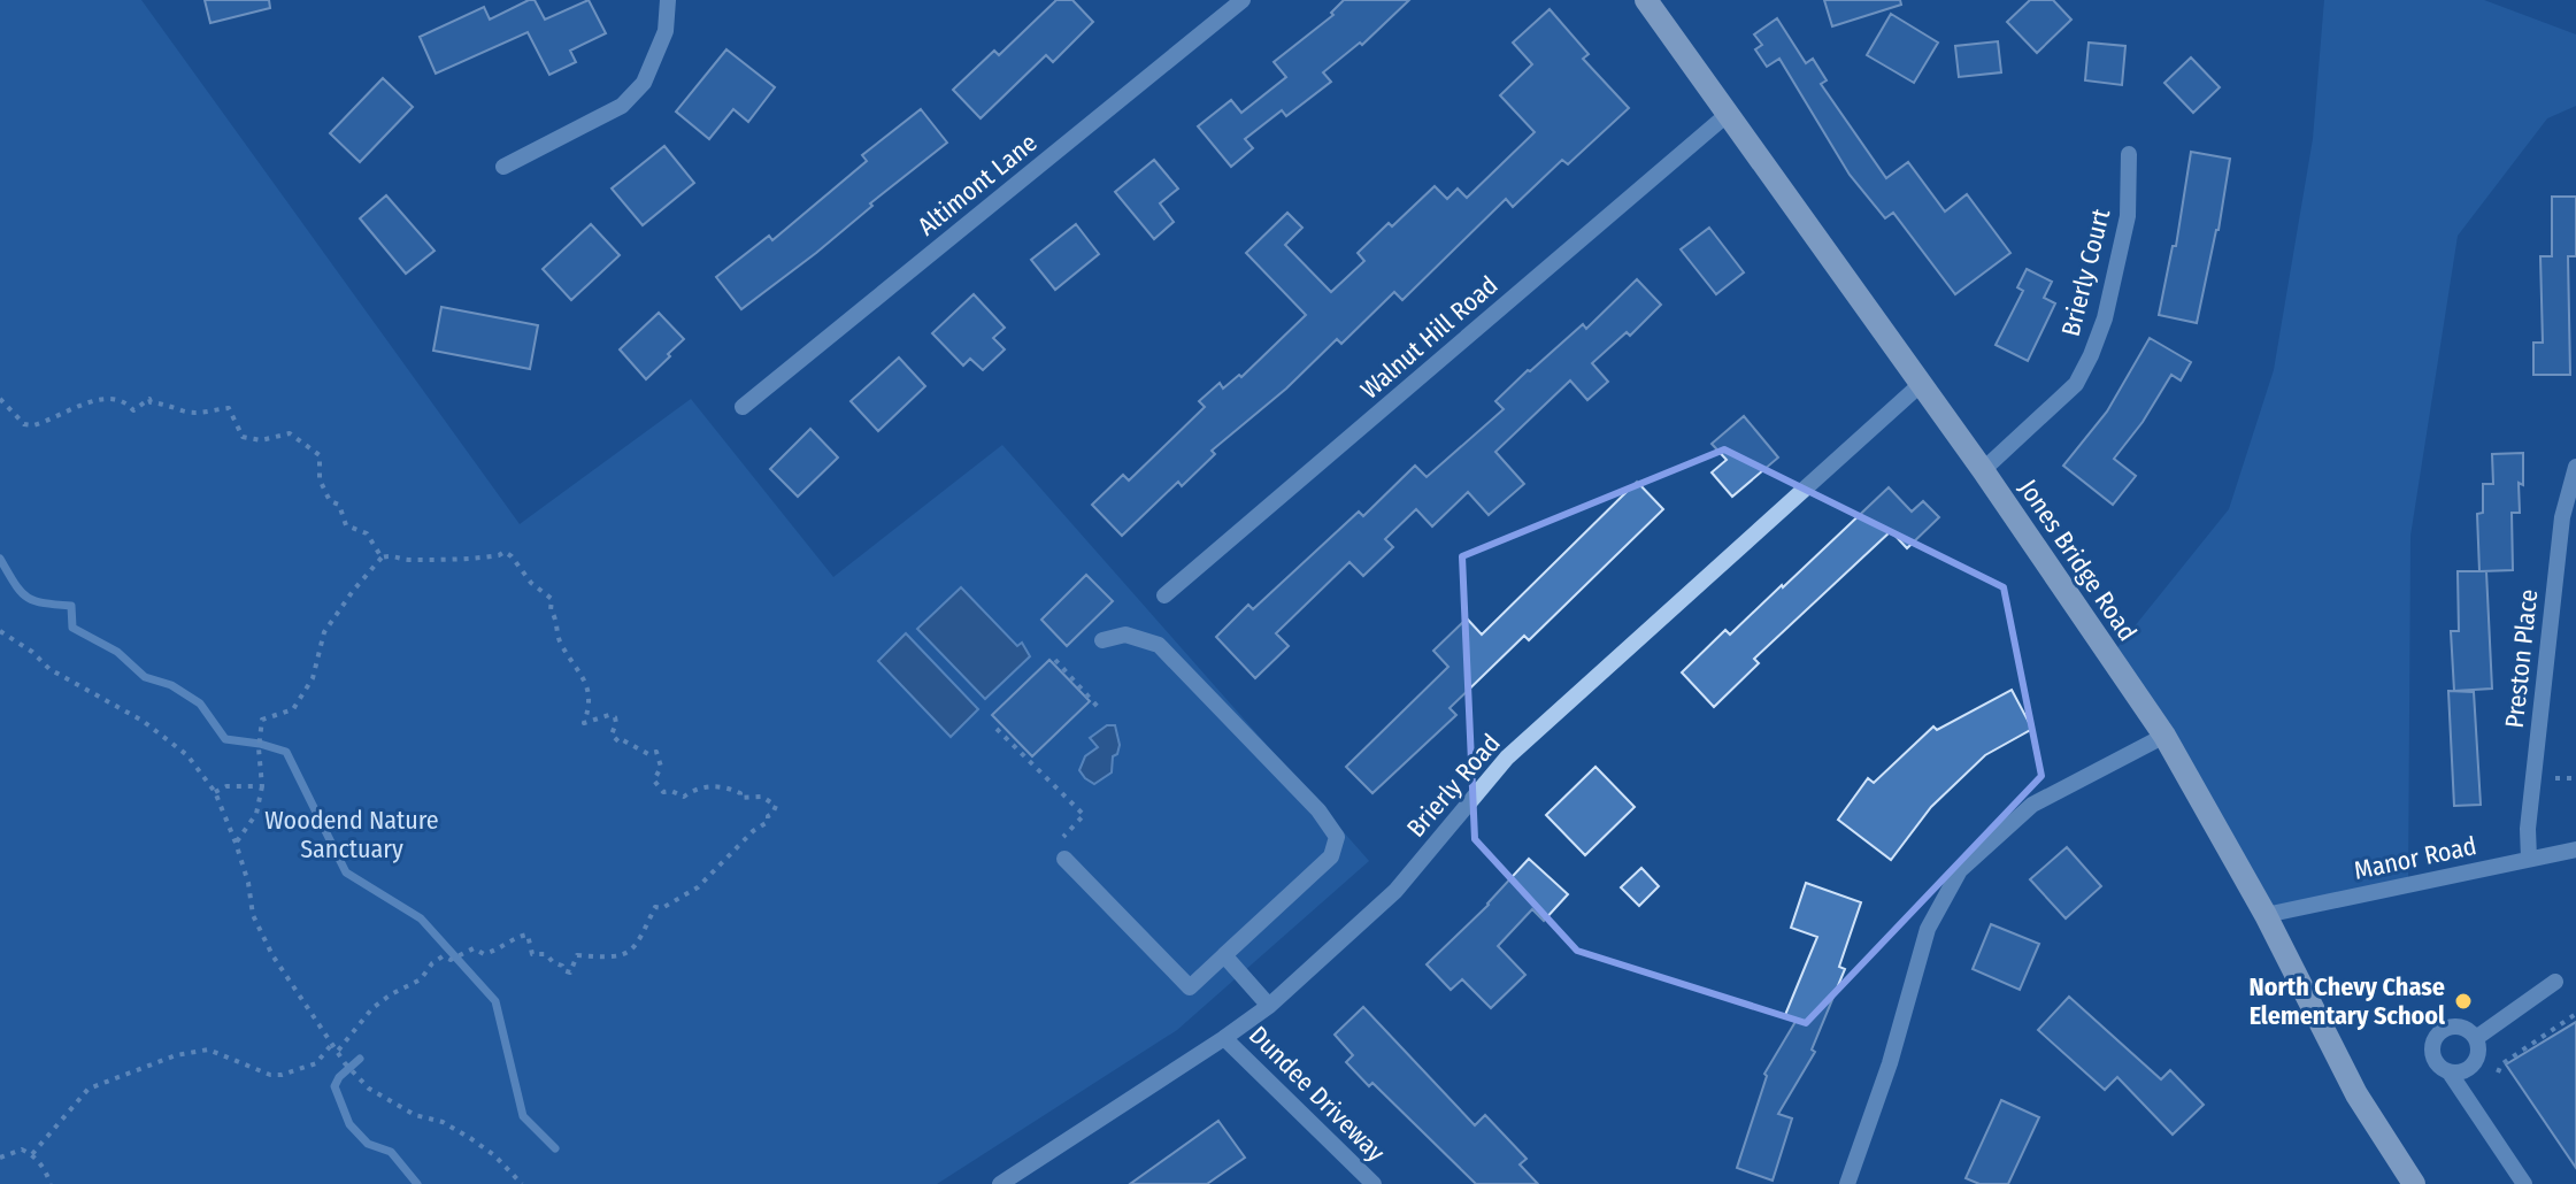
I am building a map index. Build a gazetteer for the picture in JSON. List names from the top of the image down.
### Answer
{
  "streets": {
    "main road": ["Jones Bridge Road"],
    "street": [
      "Altimont Lane",
      "Brierly Court",
      "Walnut Hill Road",
      "Preston Place",
      "Brierly Road",
      "Manor Road",
      "Dundee Driveway"
    ]
  },
  "crossings": [
    ["Brierly Court", "Jones Bridge Road"],
    ["Walnut Hill Road", "Jones Bridge Road"],
    ["Jones Bridge Road", "Brierly Road"],
    ["Jones Bridge Road", "Manor Road"],
    ["Preston Place", "Manor Road"],
    ["Brierly Road", "Dundee Driveway"]
  ],
  "parks": ["Woodend Nature Sanctuary"],
  "places": ["North Chevy Chase Elementary School"]
}
